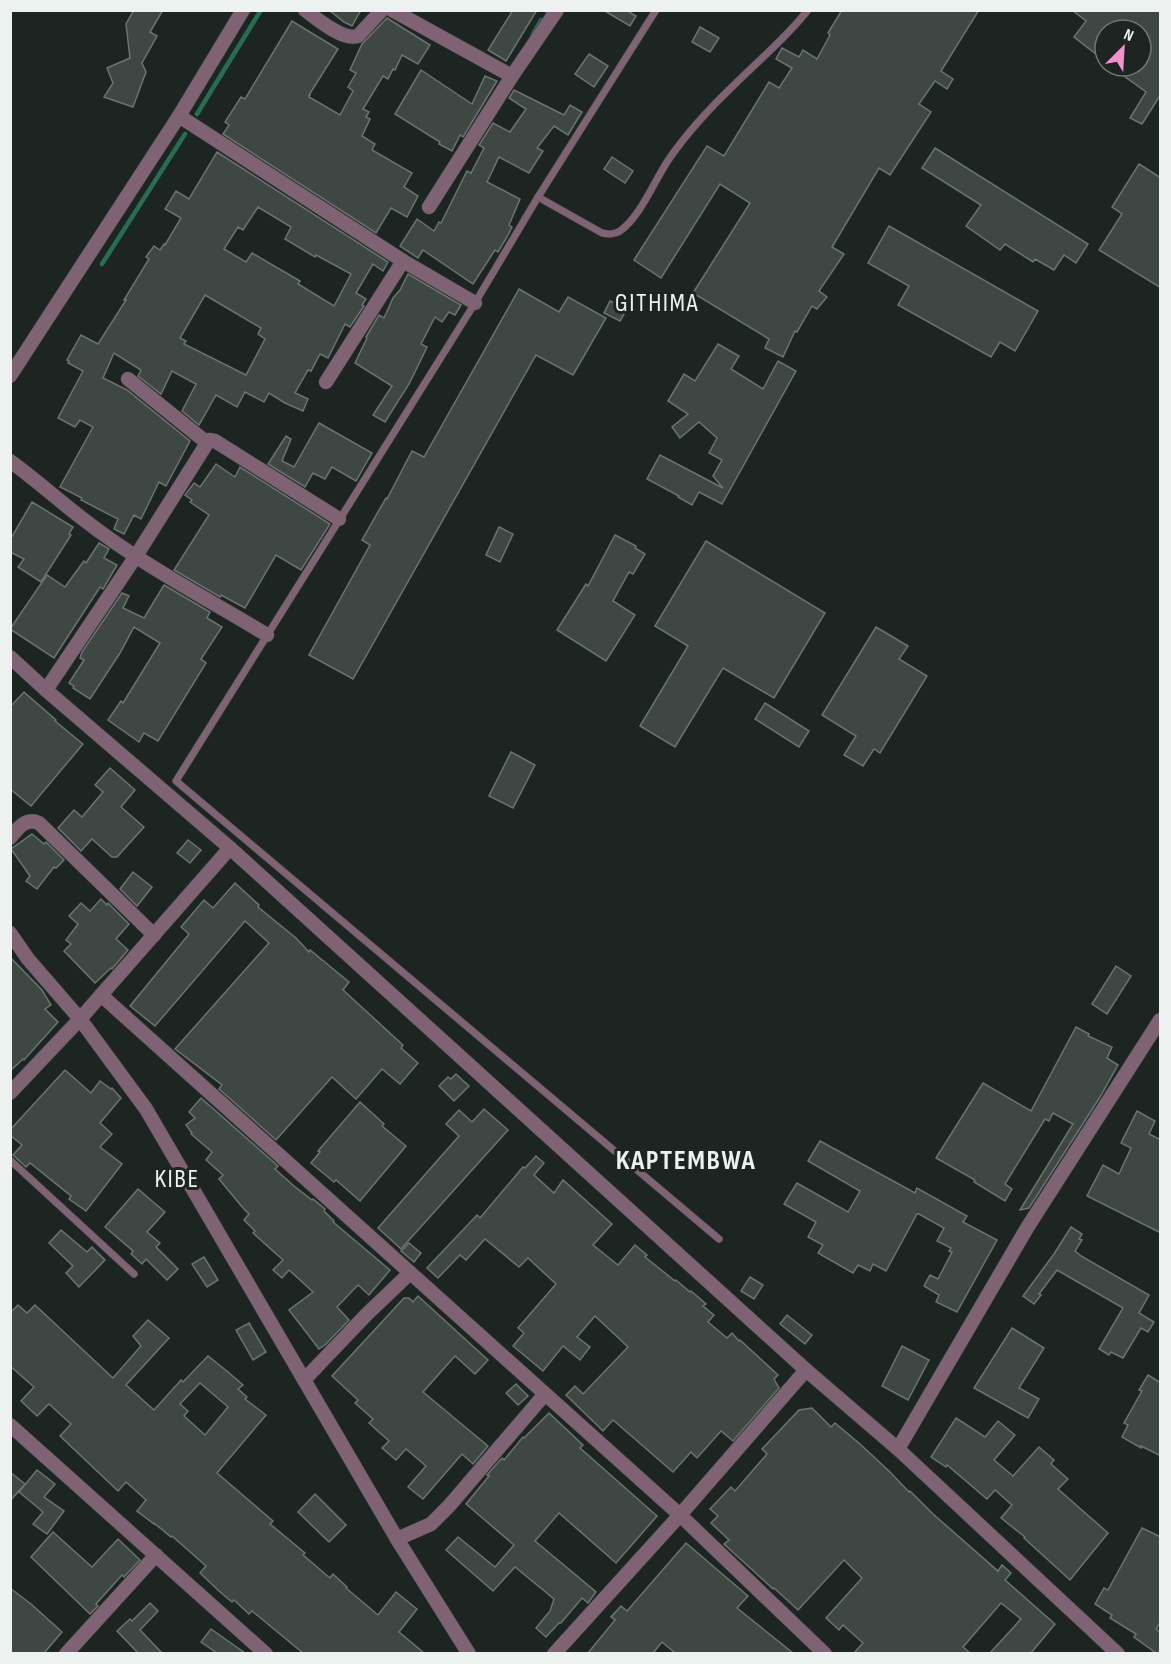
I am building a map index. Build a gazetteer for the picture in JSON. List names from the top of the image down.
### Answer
{
  "districts": ["GITHIMA", "KAPTEMBWA", "KIBE"],
  "north": "top right"
}
